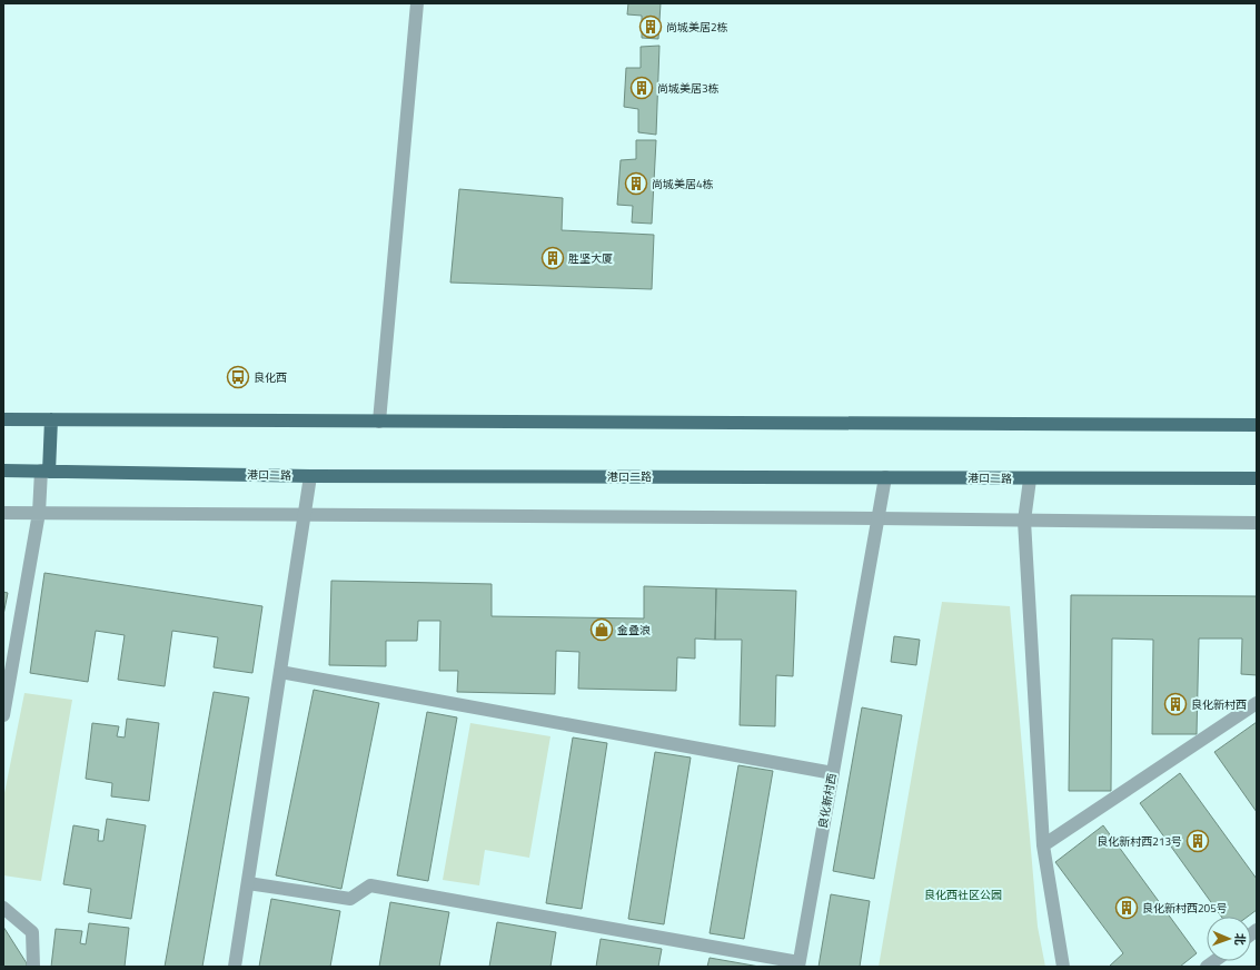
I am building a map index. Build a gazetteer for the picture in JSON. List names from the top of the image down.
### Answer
{
  "streets": {
    "main road": ["港口二路"],
    "street": ["良化新村西"]
  },
  "crossings": [
    ["港口二路", "良化新村西"]
  ],
  "parks": ["良化西社区公园"],
  "places": {
    "building": [
      "尚城美居2栋",
      "尚城美居3栋",
      "尚城美居4栋",
      "胜坚大厦",
      "良化新村西",
      "良化新村西213号",
      "良化新村西205号"
    ],
    "bus stop": ["良化西"],
    "shop": ["金叠浪"]
  },
  "north": "right"
}
